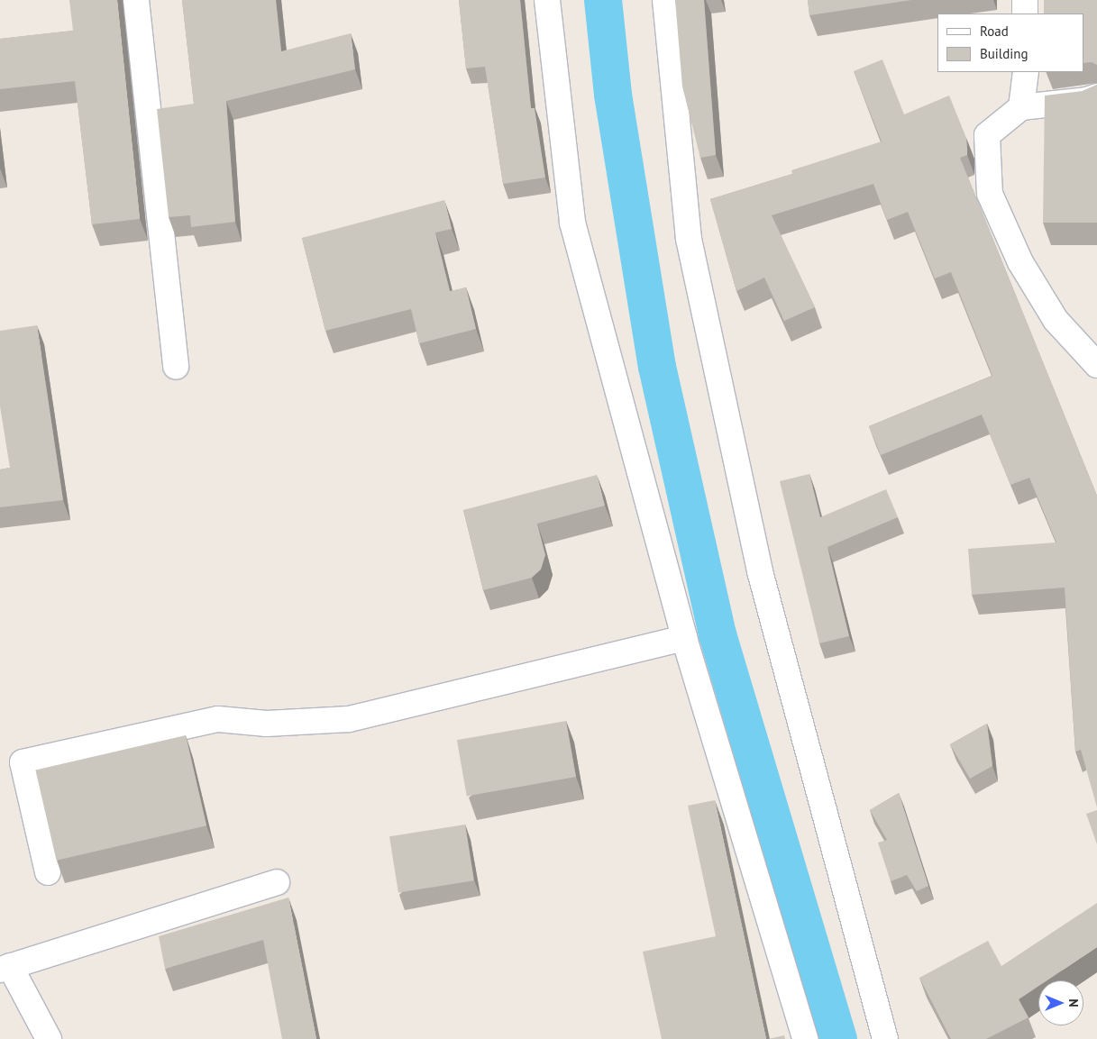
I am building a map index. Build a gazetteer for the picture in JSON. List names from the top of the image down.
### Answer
{
  "legend": ["Road", "Building"],
  "north": "right"
}
